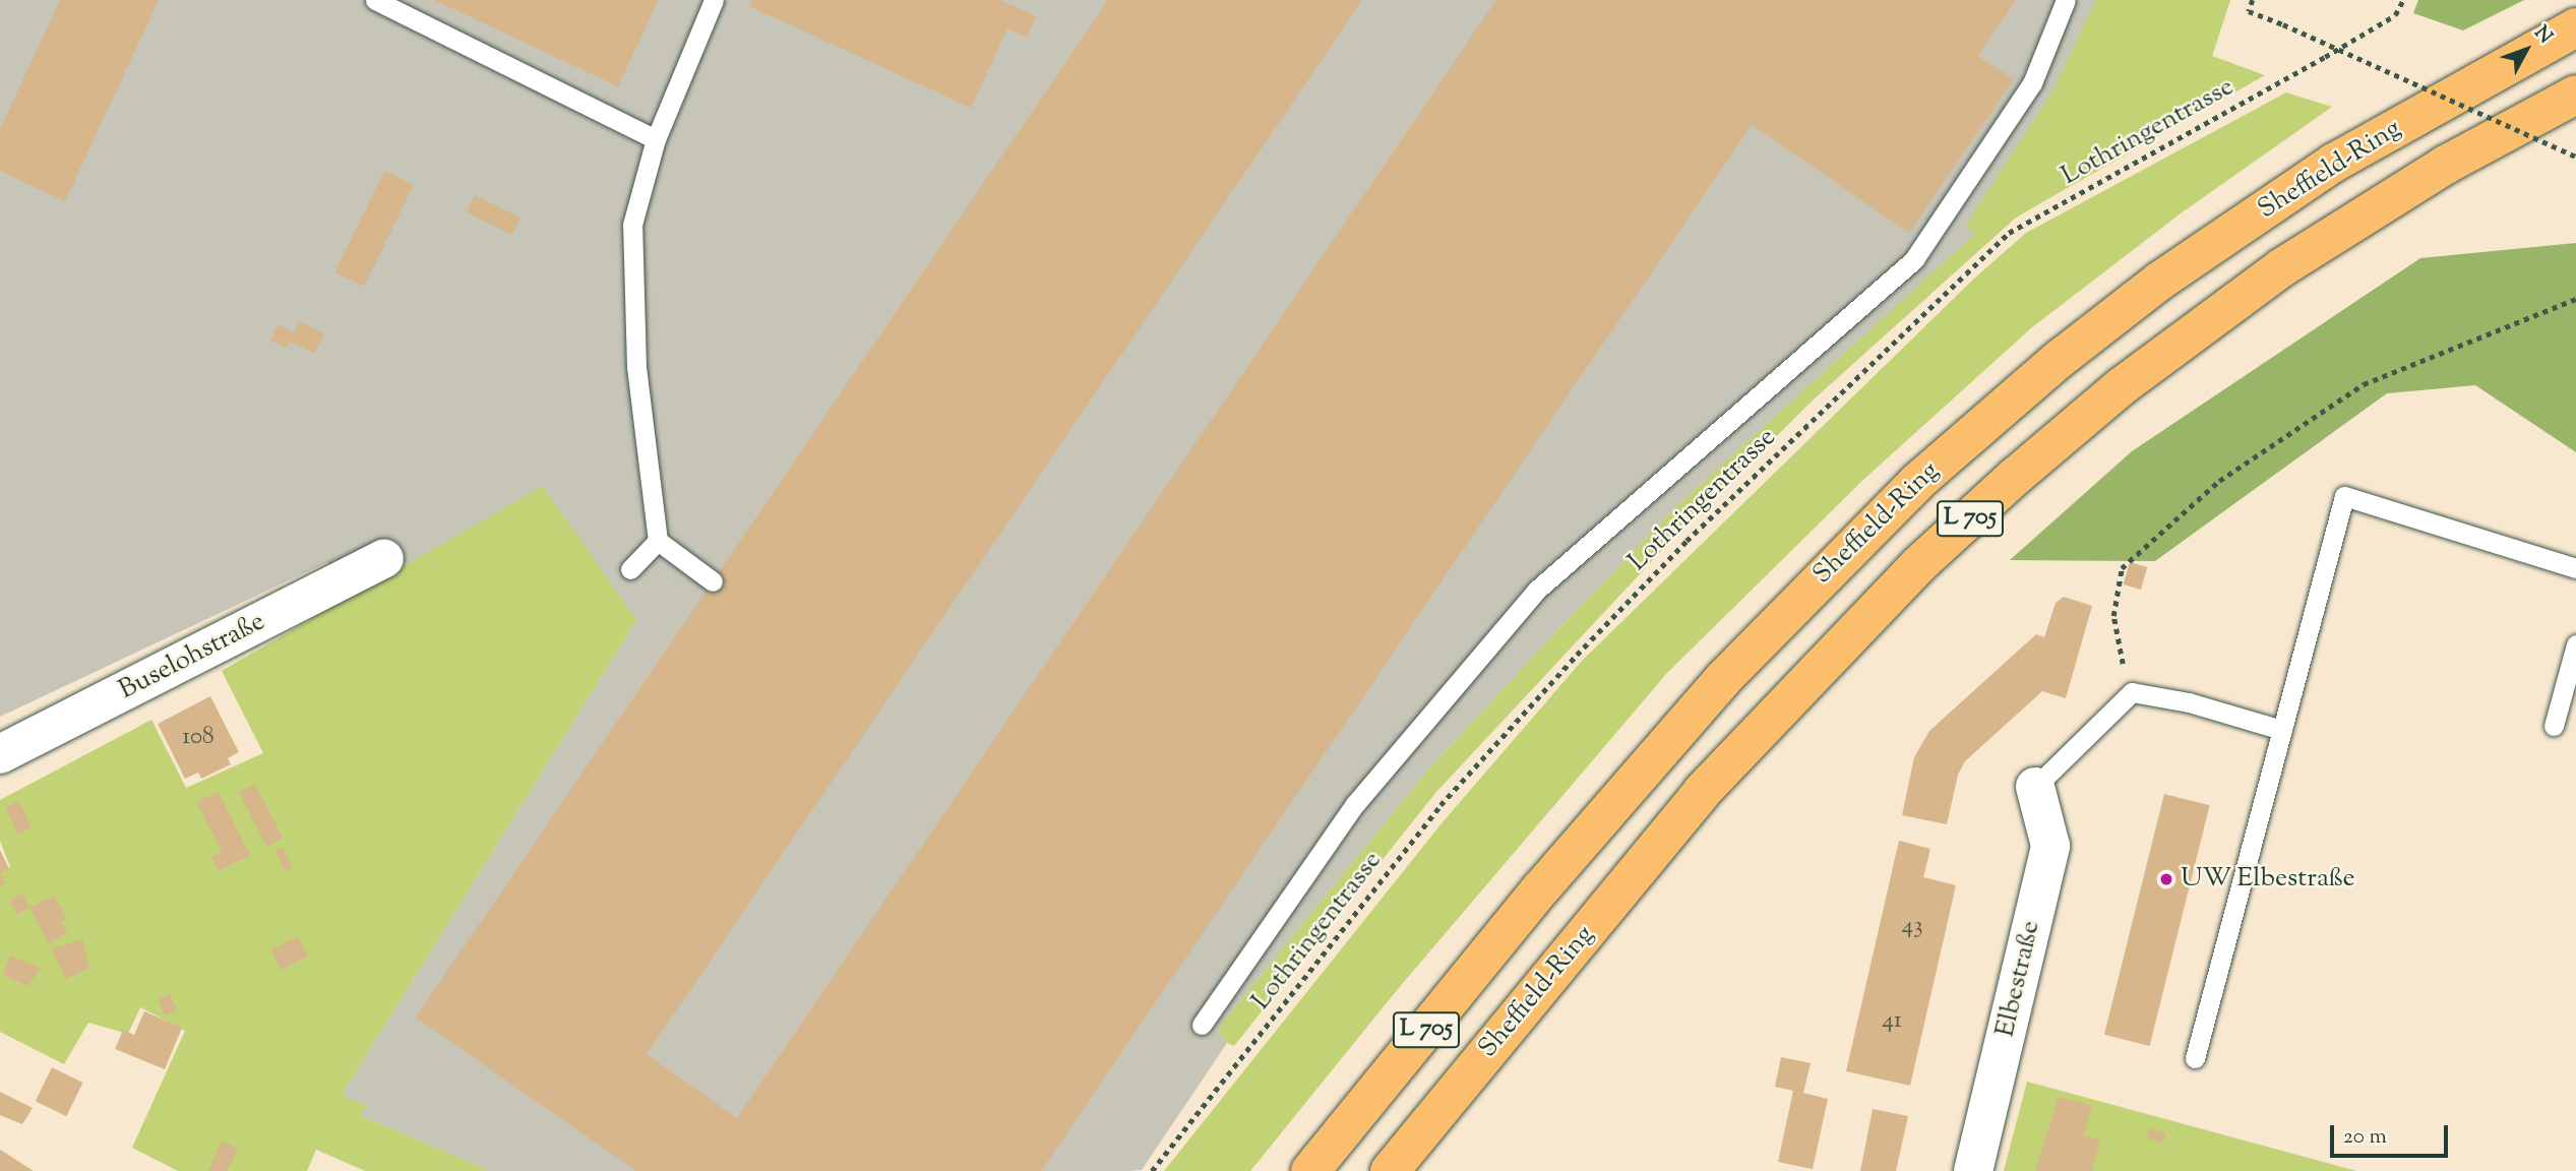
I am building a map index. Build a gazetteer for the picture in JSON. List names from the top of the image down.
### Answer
{
  "streets": {
    "highway": ["Sheffield-Ring", "L 705"],
    "street": ["Buselohstraße", "Elbestraße"],
    "path": ["Lothringentrasse"]
  },
  "crossings": [
    ["Sheffield-Ring", "L 705"]
  ],
  "places": ["UW Elbestraße"],
  "house_numbers": ["108", "43", "41"],
  "scale_bar": "20 m",
  "north": "top right"
}
